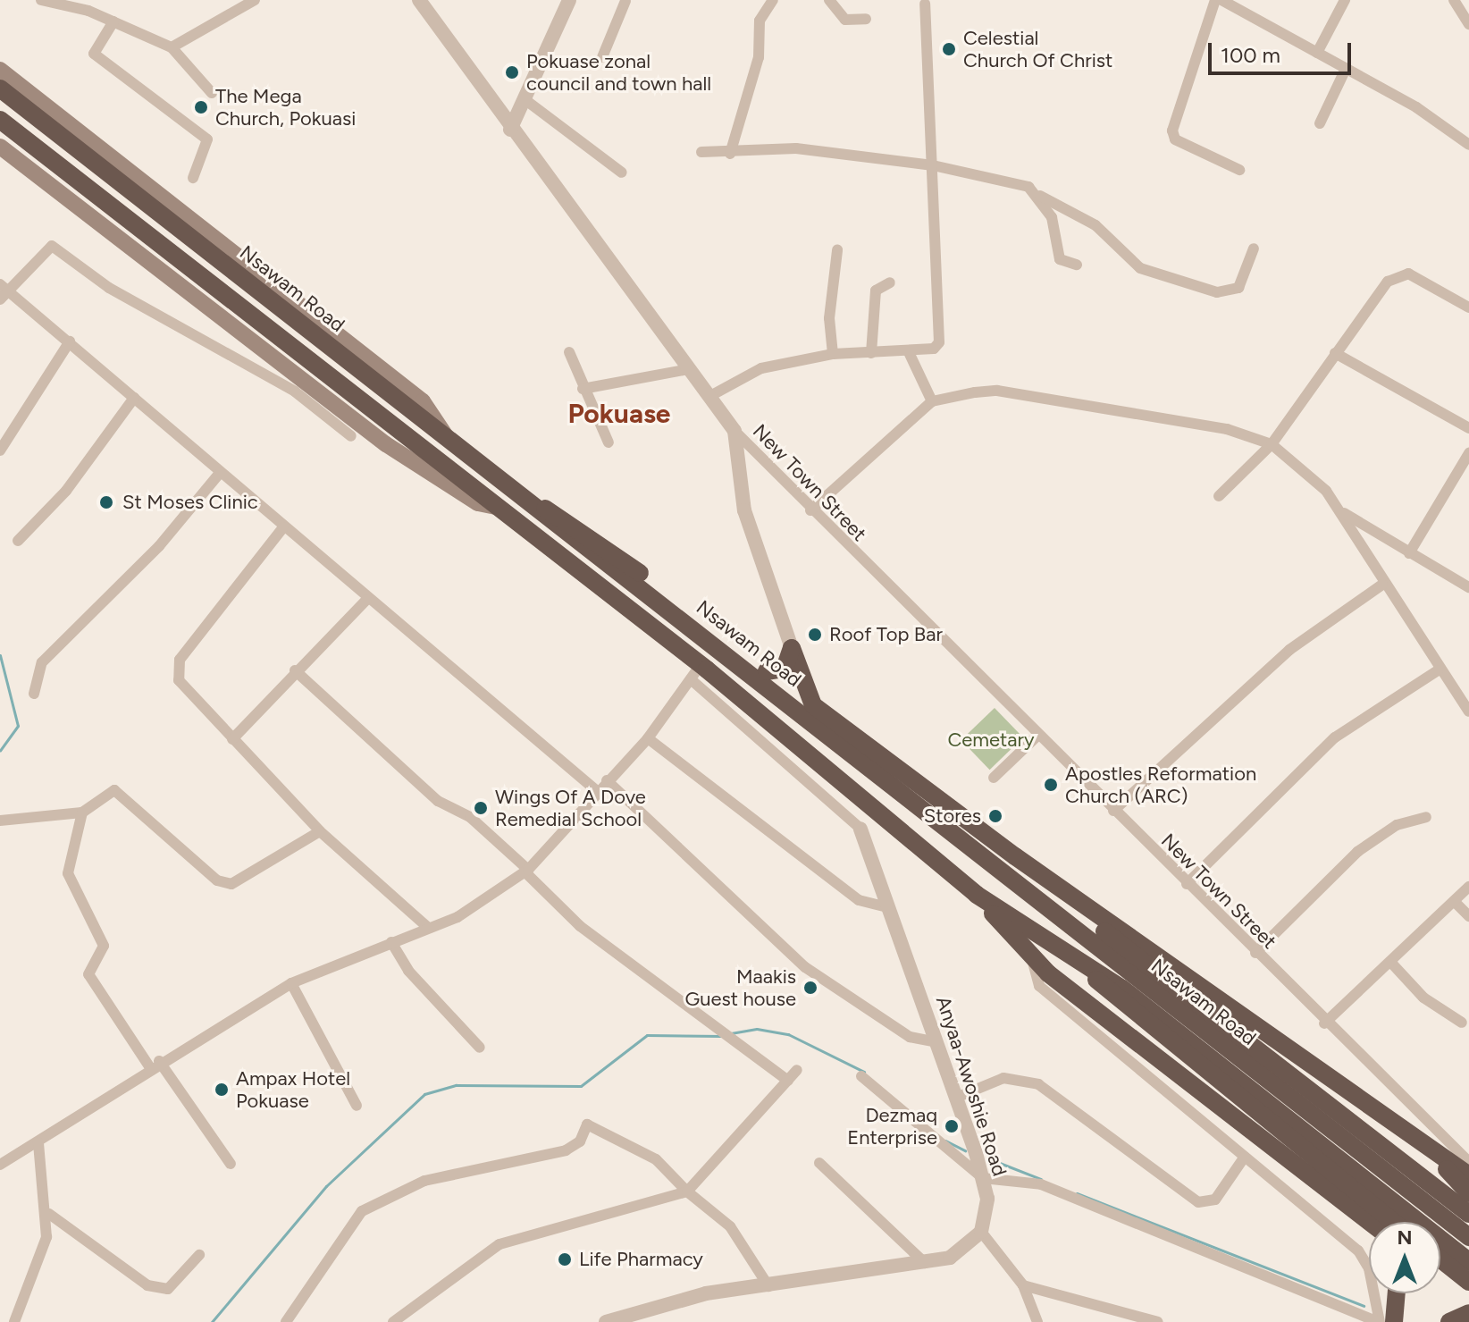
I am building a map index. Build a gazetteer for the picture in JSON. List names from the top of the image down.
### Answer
{
  "streets": {
    "highway": ["Nsawam Road"],
    "street": ["New Town Street", "Anyaa-Awoshie Road"]
  },
  "districts": ["Pokuase"],
  "parks": ["Cemetary"],
  "places": [
    "Celestial Church Of Christ",
    "Pokuase zonal council and town hall",
    "The Mega Church, Pokuasi",
    "St Moses Clinic",
    "Roof Top Bar",
    "Apostles Reformation Church (ARC)",
    "Wings Of A Dove Remedial School",
    "Stores",
    "Maakis Guest house",
    "Ampax Hotel Pokuase",
    "Dezmaq Enterprise",
    "Life Pharmacy"
  ],
  "scale_bar": "100 m",
  "north": "top"
}
